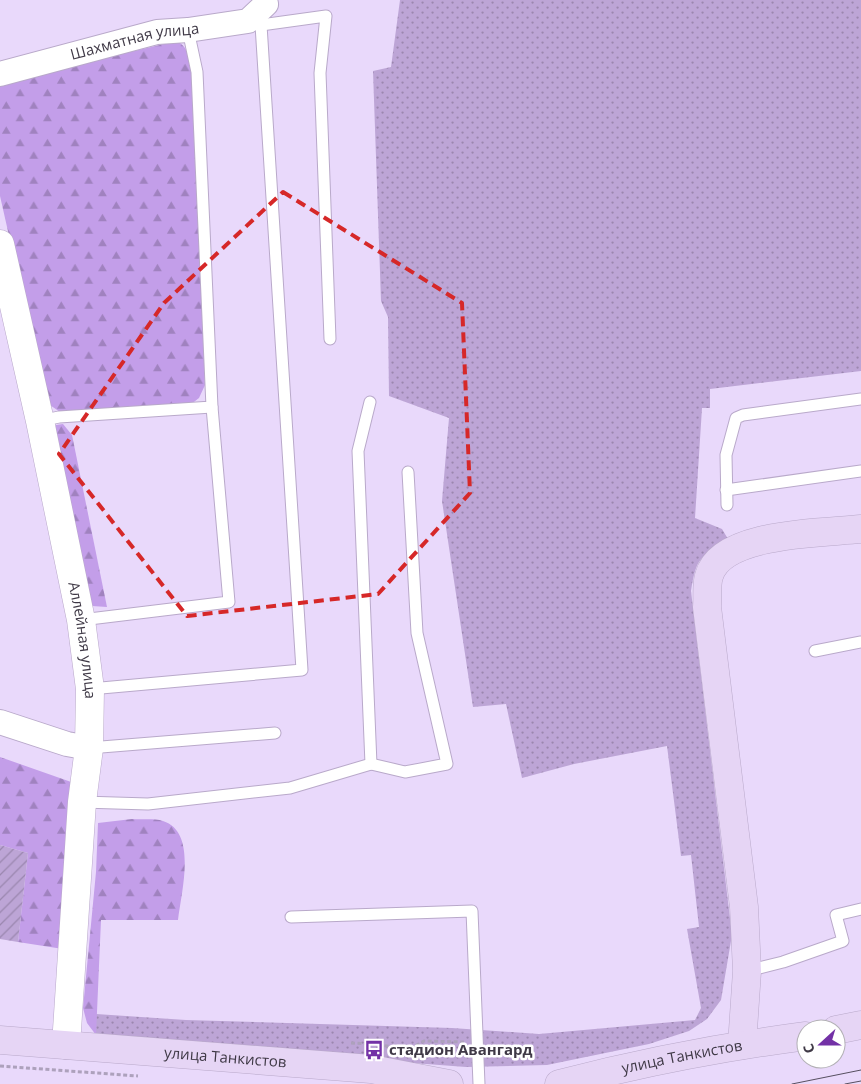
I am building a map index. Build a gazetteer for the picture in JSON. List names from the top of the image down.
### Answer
{
  "streets": {
    "main road": ["улица Танкистов"],
    "street": ["Шахматная улица", "Аллейная улица"]
  },
  "crossings": [
    ["Аллейная улица", "улица Танкистов"]
  ],
  "places": {
    "bus stop": ["стадион Авангард"]
  },
  "north": "left"
}
